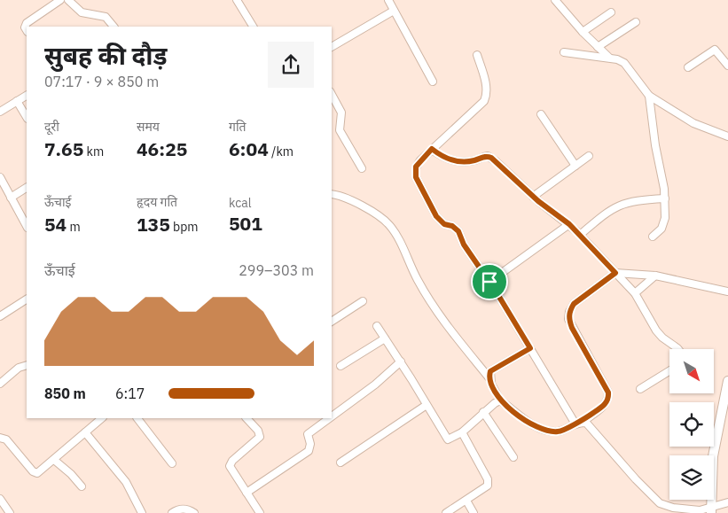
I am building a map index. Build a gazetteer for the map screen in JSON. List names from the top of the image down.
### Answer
{
  "north": "bottom right",
  "page": {
    "heading": ["सुबह की दौड़", "07:17 · 9 × 850 m"],
    "stats": [
      ["दूरी", "7.65 km"],
      ["समय", "46:25"],
      ["गति", "6:04 /km"],
      ["ऊँचाई", "54 m"],
      ["हृदय गति", "135 bpm"],
      ["kcal", "501"]
    ],
    "chart": ["ऊँचाई", "299–303 m"],
    "list": [
      {
        "name": "850 m",
        "note": "6:17"
      }
    ]
  }
}
